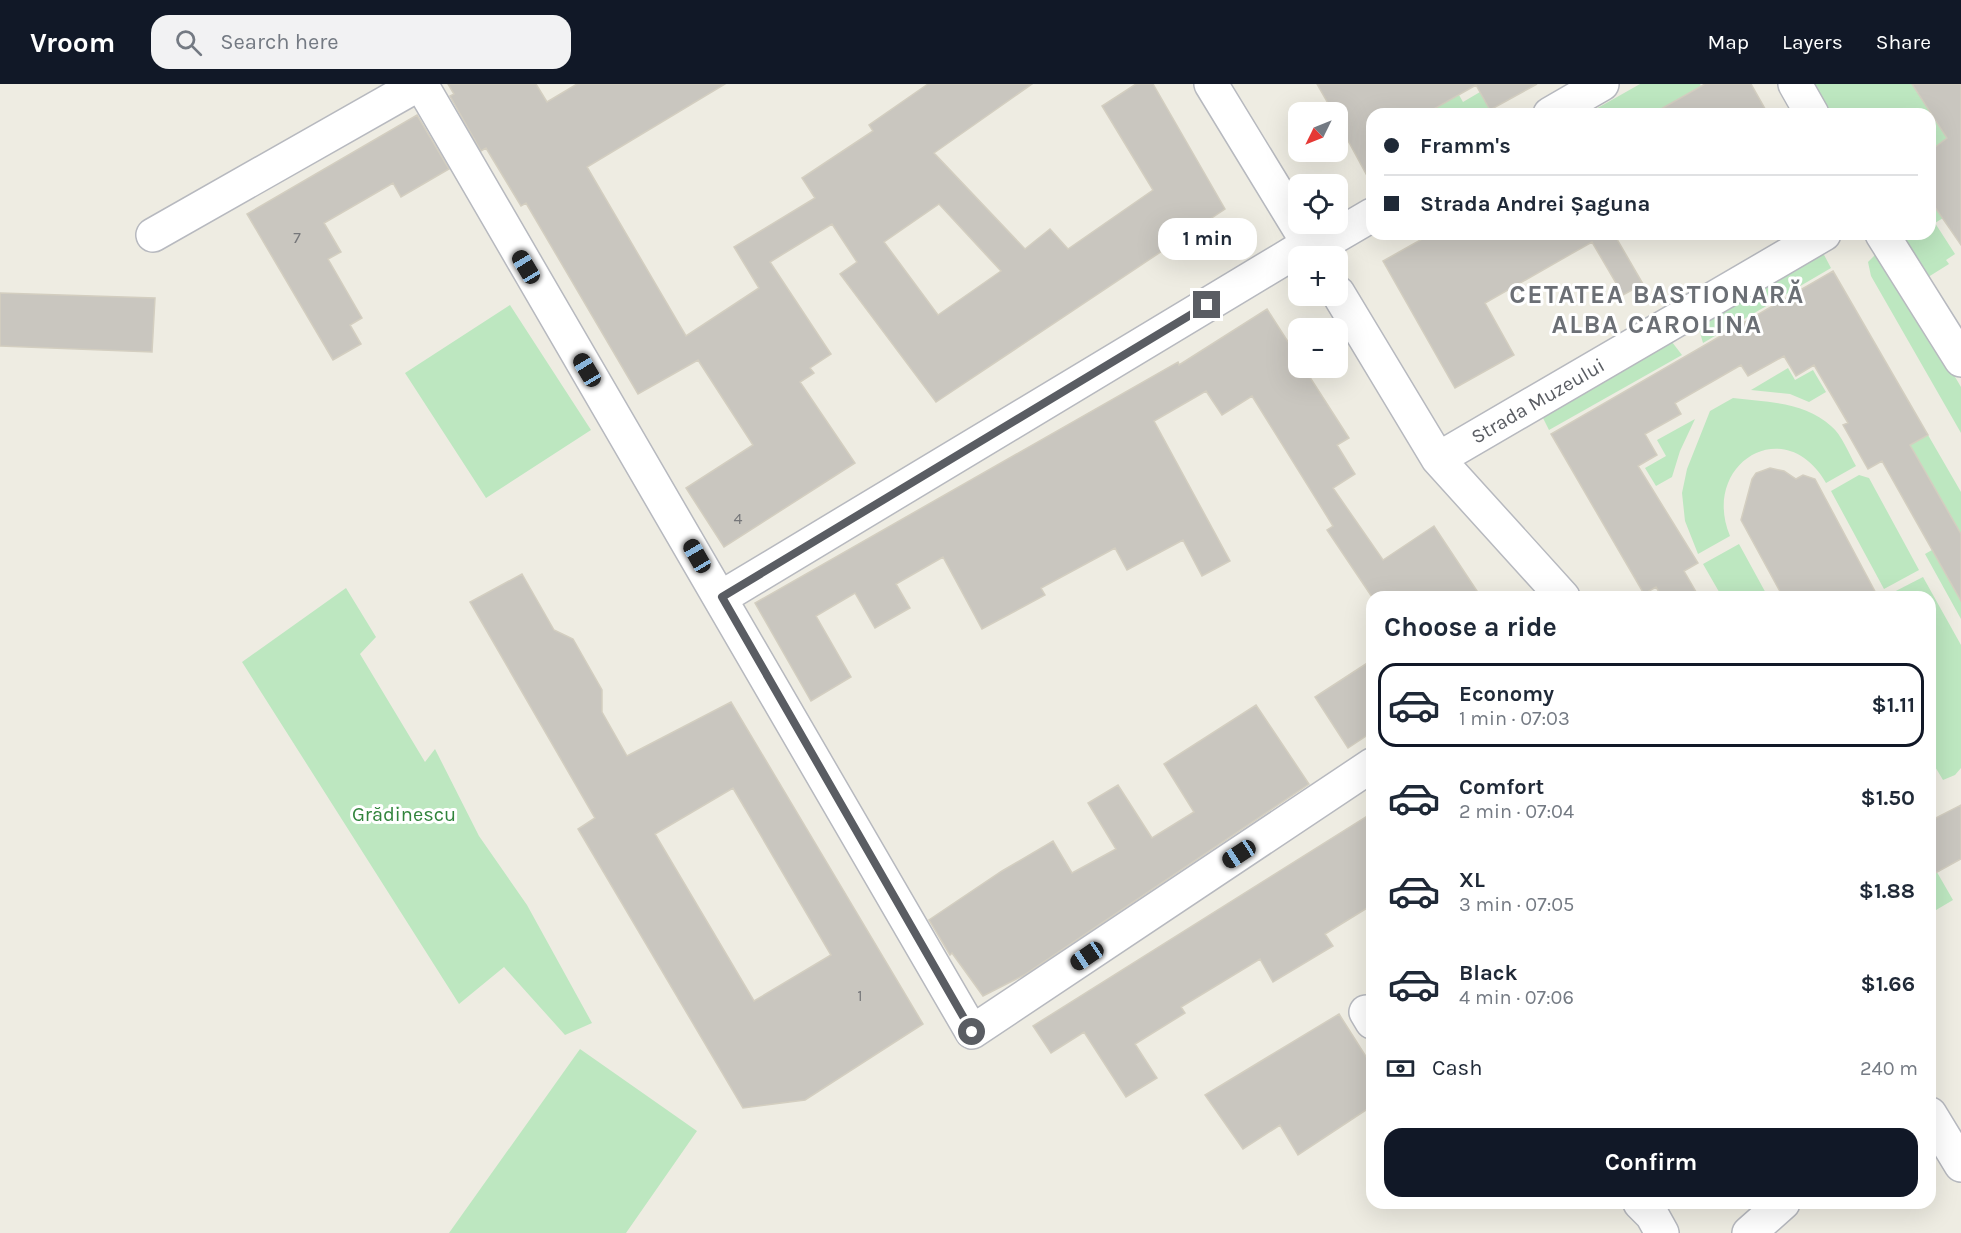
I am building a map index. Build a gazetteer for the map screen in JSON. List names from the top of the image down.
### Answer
{
  "streets": {
    "street": ["Strada Muzeului"]
  },
  "districts": ["CETATEA BASTIONARĂ ALBA CAROLINA"],
  "parks": ["Grădinescu"],
  "house_numbers": ["7", "4", "1"],
  "north": "bottom left",
  "page": {
    "header": "Vroom",
    "search": "Search here",
    "nav": ["Map", "Layers", "Share"],
    "map_buttons": ["+", "−"],
    "banner": ["Framm's", "Strada Andrei Șaguna"],
    "bubble": "1 min",
    "heading": "Choose a ride",
    "list": [
      {
        "name": "Economy",
        "note": "1 min · 07:03",
        "value": "$1.11"
      },
      {
        "name": "Comfort",
        "note": "2 min · 07:04",
        "value": "$1.50"
      },
      {
        "name": "XL",
        "note": "3 min · 07:05",
        "value": "$1.88"
      },
      {
        "name": "Black",
        "note": "4 min · 07:06",
        "value": "$1.66"
      }
    ],
    "pay": ["Cash", "240 m"],
    "buttons": "Confirm"
  }
}
